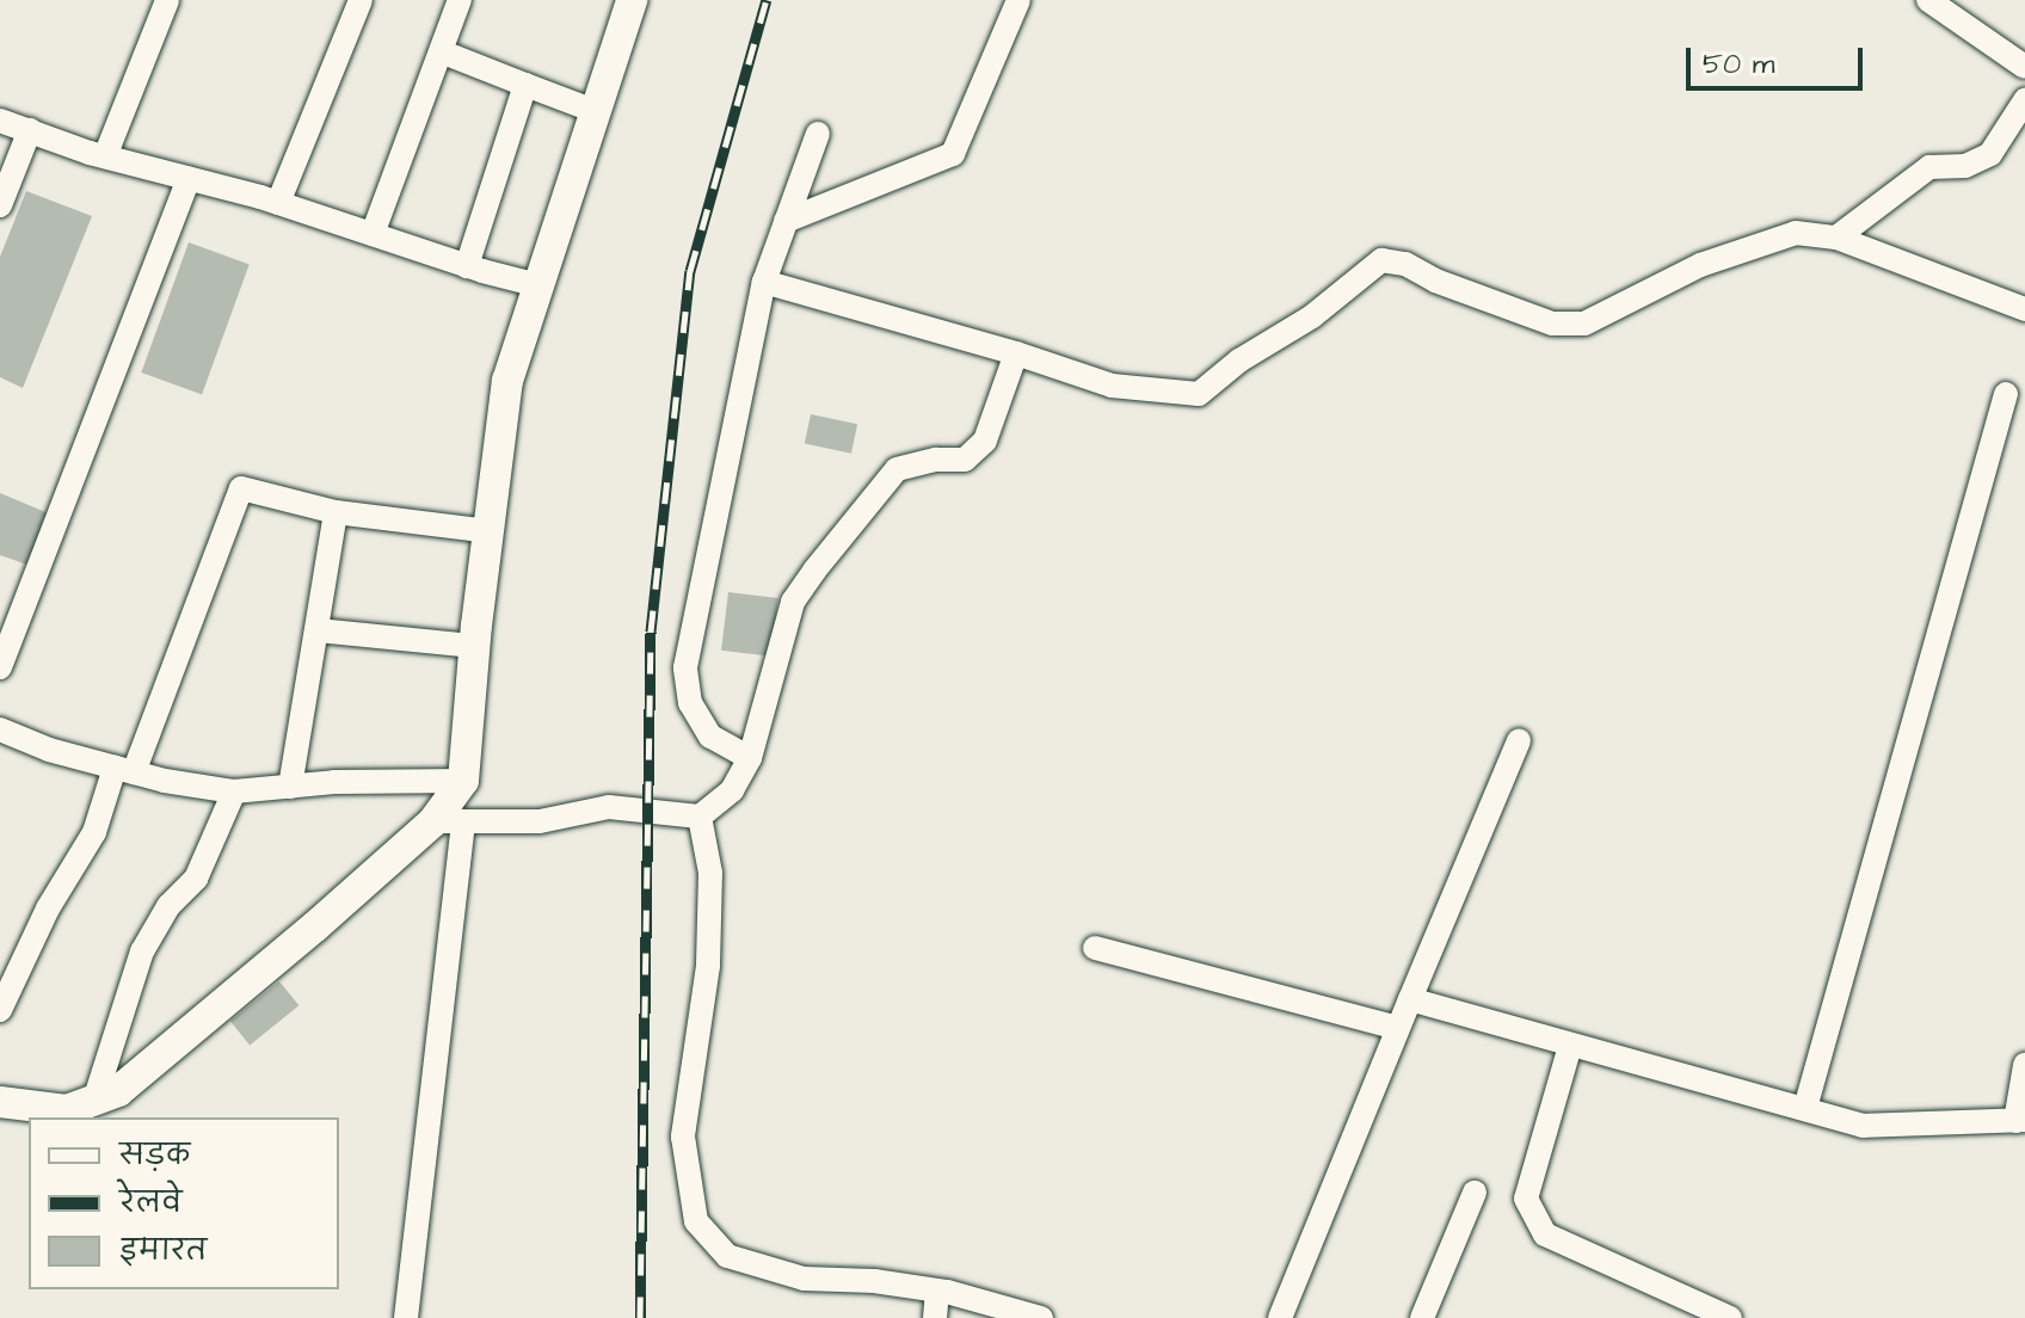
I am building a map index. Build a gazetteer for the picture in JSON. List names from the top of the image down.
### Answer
{
  "legend": ["सड़क", "रेलवे", "इमारत"],
  "scale_bar": "50 m"
}
